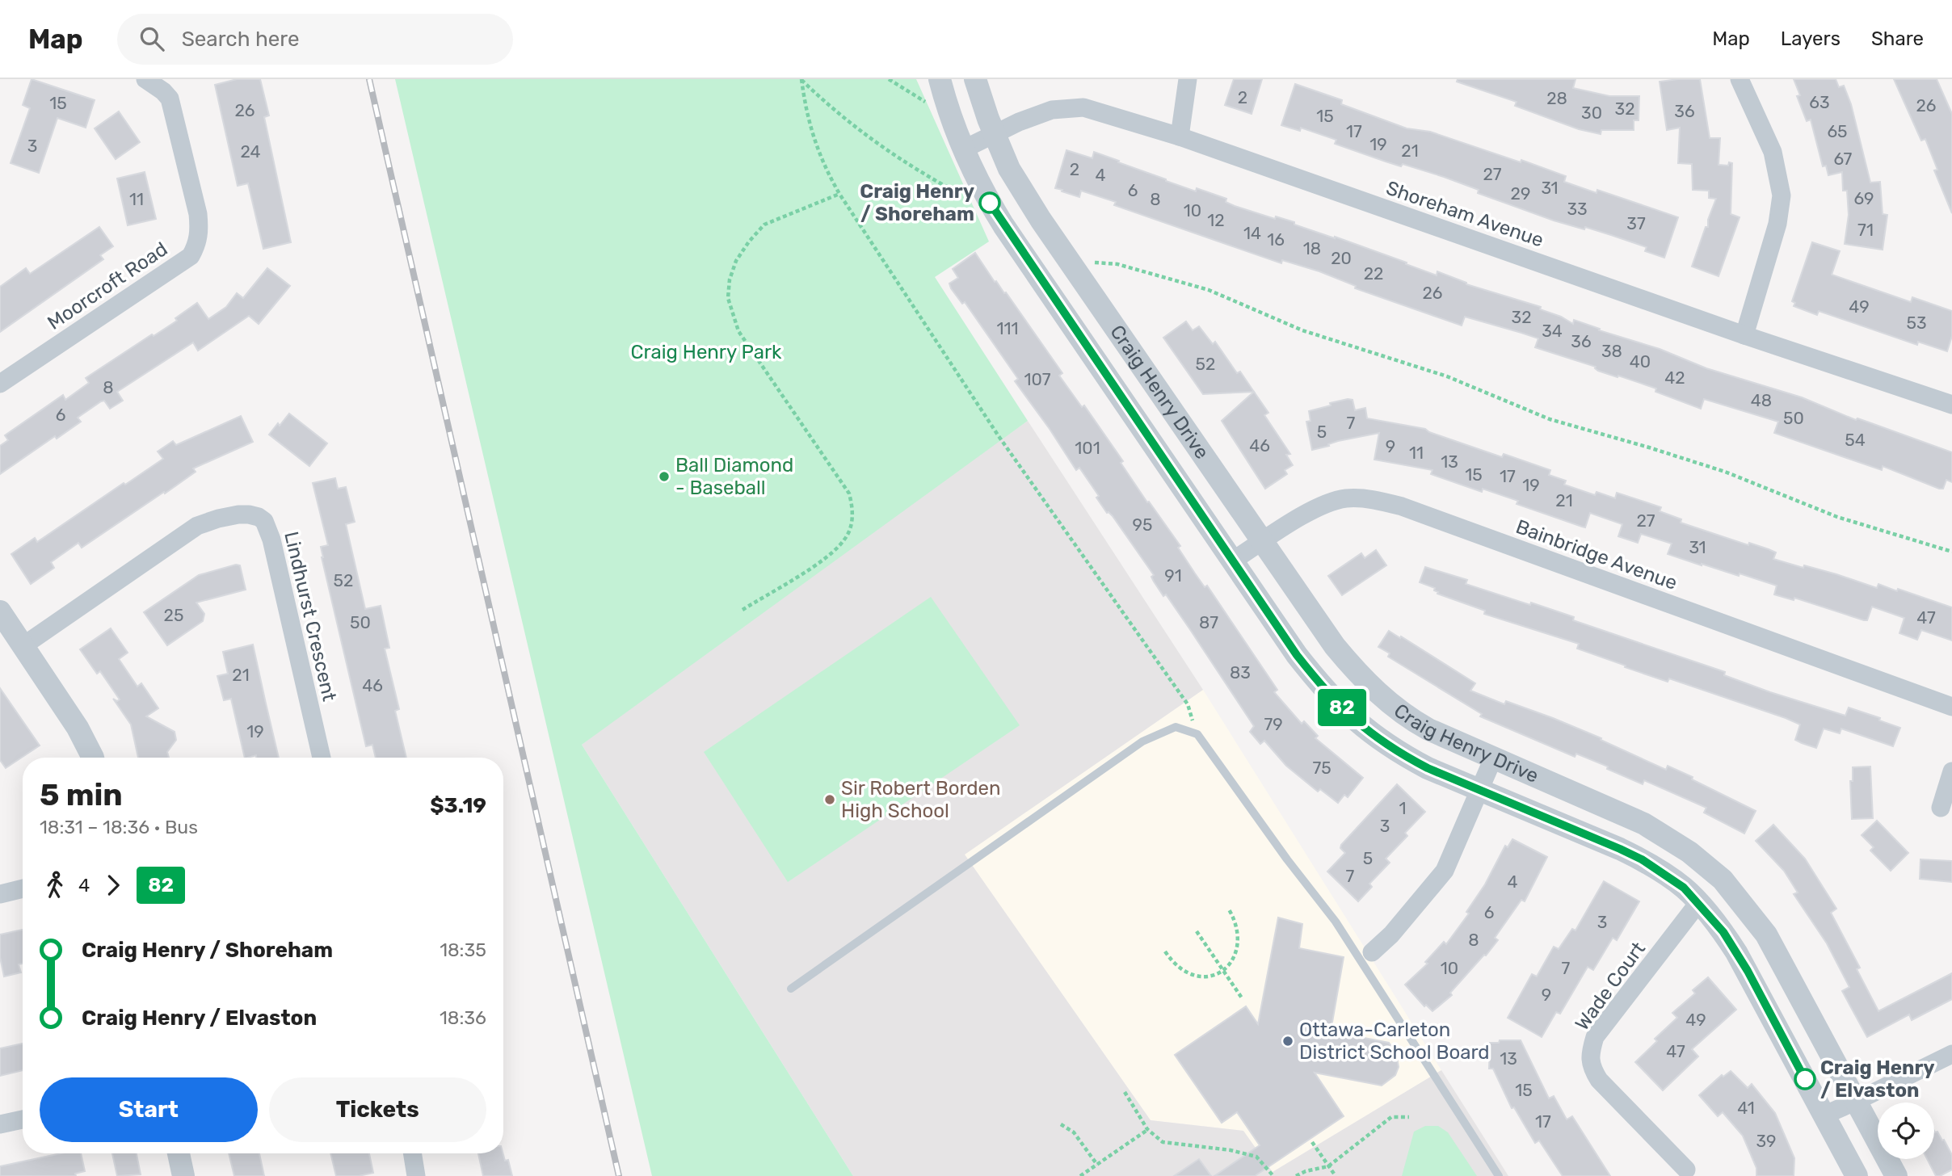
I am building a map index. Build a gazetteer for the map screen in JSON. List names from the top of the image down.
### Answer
{
  "streets": {
    "street": [
      "Shoreham Avenue",
      "Moorcroft Road",
      "Craig Henry Drive",
      "Bainbridge Avenue",
      "Lindhurst Crescent",
      "Wade Court"
    ]
  },
  "crossings": [
    ["Shoreham Avenue", "Craig Henry Drive"],
    ["Craig Henry Drive", "Bainbridge Avenue"],
    ["Craig Henry Drive", "Wade Court"]
  ],
  "parks": ["Craig Henry Park"],
  "places": [
    "Craig Henry / Shoreham",
    "Ball Diamond - Baseball",
    "Sir Robert Borden High School",
    "Ottawa-Carleton District School Board",
    "Craig Henry / Elvaston"
  ],
  "lines": ["bus line 82"],
  "house_numbers": [
    "2",
    "28",
    "63",
    "15",
    "26",
    "32",
    "26",
    "36",
    "30",
    "15",
    "17",
    "65",
    "19",
    "3",
    "21",
    "24",
    "67",
    "2",
    "27",
    "4",
    "31",
    "6",
    "29",
    "69",
    "11",
    "8",
    "33",
    "10",
    "12",
    "37",
    "71",
    "14",
    "16",
    "18",
    "20",
    "22",
    "26",
    "49",
    "32",
    "53",
    "111",
    "34",
    "36",
    "38",
    "40",
    "52",
    "42",
    "107",
    "8",
    "48",
    "6",
    "50",
    "7",
    "5",
    "54",
    "46",
    "9",
    "101",
    "11",
    "13",
    "15",
    "17",
    "19",
    "21",
    "27",
    "95",
    "31",
    "91",
    "52",
    "25",
    "47",
    "50",
    "87",
    "83",
    "21",
    "46",
    "79",
    "19",
    "75",
    "1",
    "3",
    "5",
    "7",
    "4",
    "6",
    "3",
    "8",
    "10",
    "7",
    "9",
    "49",
    "47",
    "13",
    "15",
    "41",
    "17",
    "39"
  ],
  "page": {
    "header": "Map",
    "search": "Search here",
    "nav": ["Map", "Layers", "Share"],
    "on_map": "82",
    "heading": ["5 min", "18:31 – 18:36 · Bus", "$3.19"],
    "legs": ["4", "82"],
    "list": [
      {
        "name": "Craig Henry / Shoreham",
        "value": "18:35"
      },
      {
        "name": "Craig Henry / Elvaston",
        "value": "18:36"
      }
    ],
    "buttons": ["Start", "Tickets"]
  }
}
